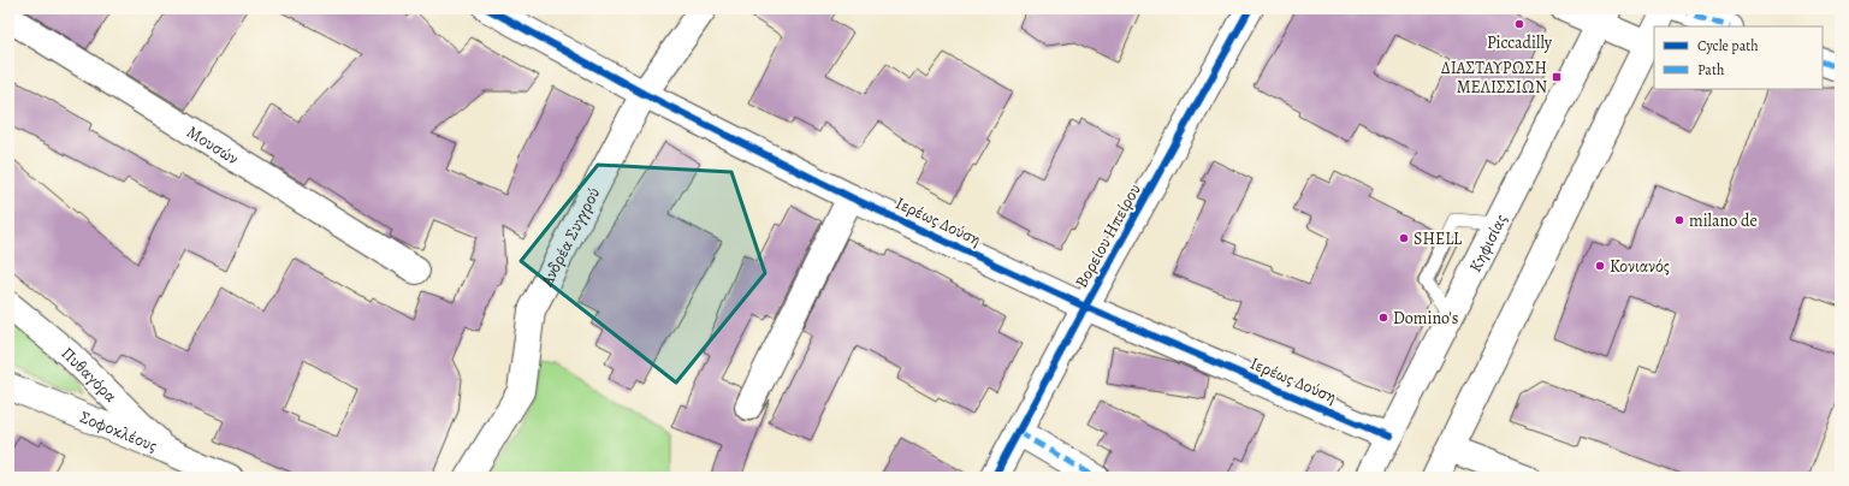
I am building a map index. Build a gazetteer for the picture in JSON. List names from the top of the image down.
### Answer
{
  "streets": {
    "street": [
      "Μουσών",
      "Ιερέως Δούση",
      "Βορείου Ηπείρου",
      "Ανδρέα Συγγρού",
      "Κηφισίας",
      "Πυθαγόρα",
      "Σοφοκλέους"
    ]
  },
  "crossings": [
    ["Ιερέως Δούση", "Βορείου Ηπείρου"],
    ["Ιερέως Δούση", "Ανδρέα Συγγρού"],
    ["Ιερέως Δούση", "Κηφισίας"],
    ["Πυθαγόρα", "Σοφοκλέους"]
  ],
  "places": {
    "other": [
      "Piccadilly",
      "milano de",
      "SHELL",
      "Κονιανός",
      "Domino's"
    ],
    "transit": ["ΔΙΑΣΤΑΥΡΩΣΗ ΜΕΛΙΣΣΙΩΝ"]
  },
  "legend": ["Cycle path", "Path"]
}
